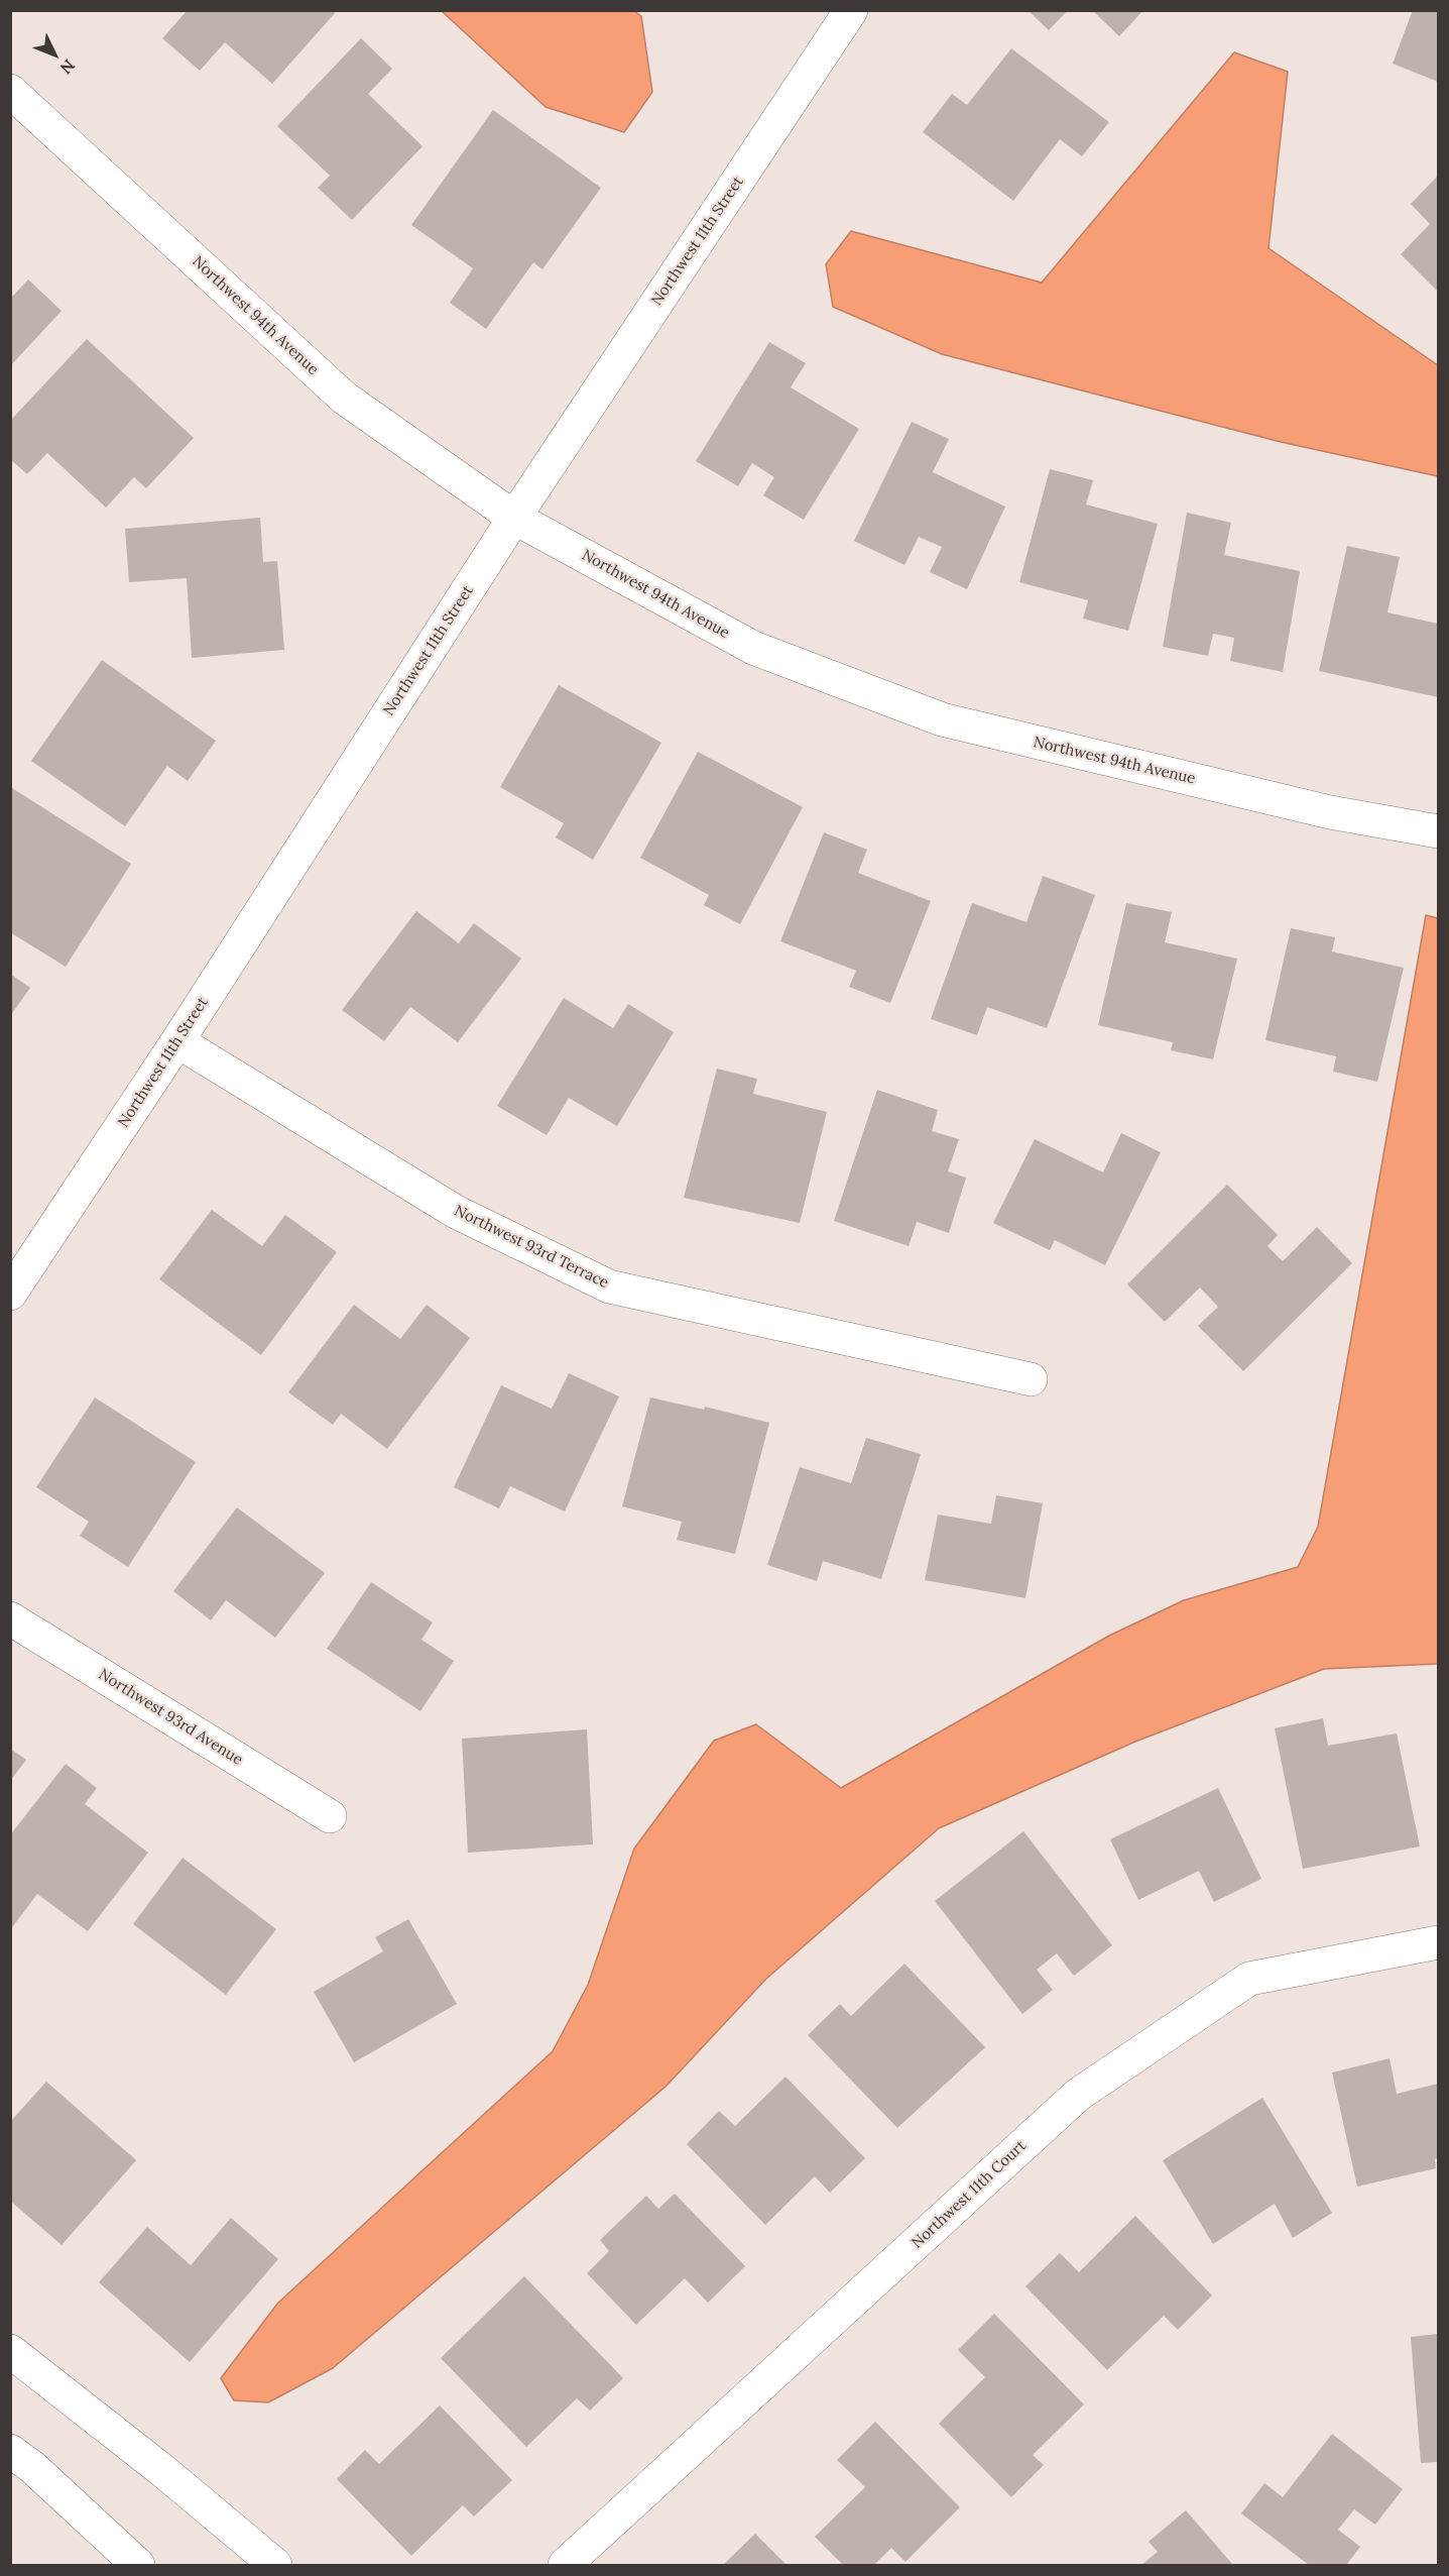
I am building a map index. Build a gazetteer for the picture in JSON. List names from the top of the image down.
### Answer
{
  "streets": {
    "street": [
      "Northwest 11th Street",
      "Northwest 94th Avenue",
      "Northwest 93rd Terrace",
      "Northwest 93rd Avenue",
      "Northwest 11th Court"
    ]
  },
  "crossings": [
    ["Northwest 11th Street", "Northwest 94th Avenue"],
    ["Northwest 11th Street", "Northwest 93rd Terrace"]
  ],
  "north": "bottom right"
}
